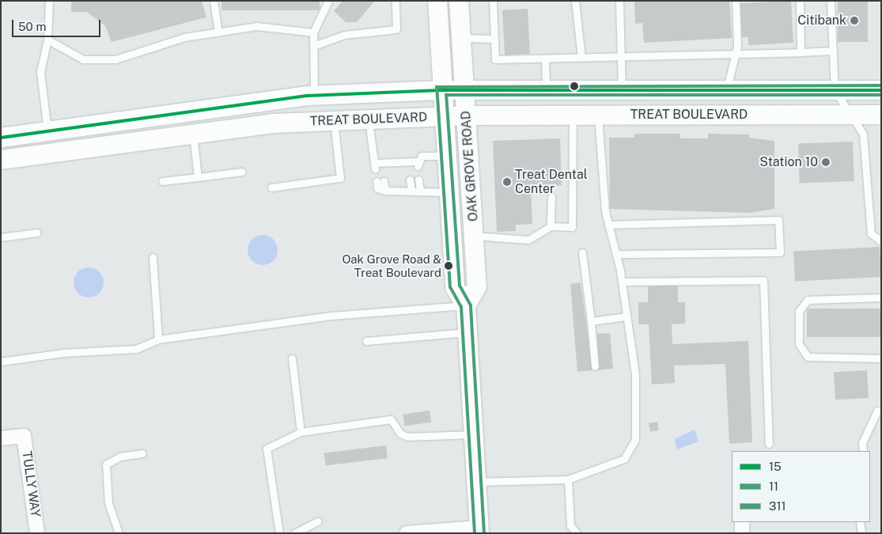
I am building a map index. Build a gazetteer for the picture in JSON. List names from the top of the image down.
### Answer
{
  "streets": {
    "main road": ["TREAT BOULEVARD", "OAK GROVE ROAD"],
    "street": ["TULLY WAY"]
  },
  "crossings": [
    ["TREAT BOULEVARD", "OAK GROVE ROAD"]
  ],
  "places": [
    "Citibank",
    "Station 10",
    "Treat Dental Center",
    "Oak Grove Road & Treat Boulevard"
  ],
  "lines": ["transit line 311", "transit line 15", "transit line 11"],
  "legend": ["15", "11", "311"],
  "scale_bar": "50 m"
}
